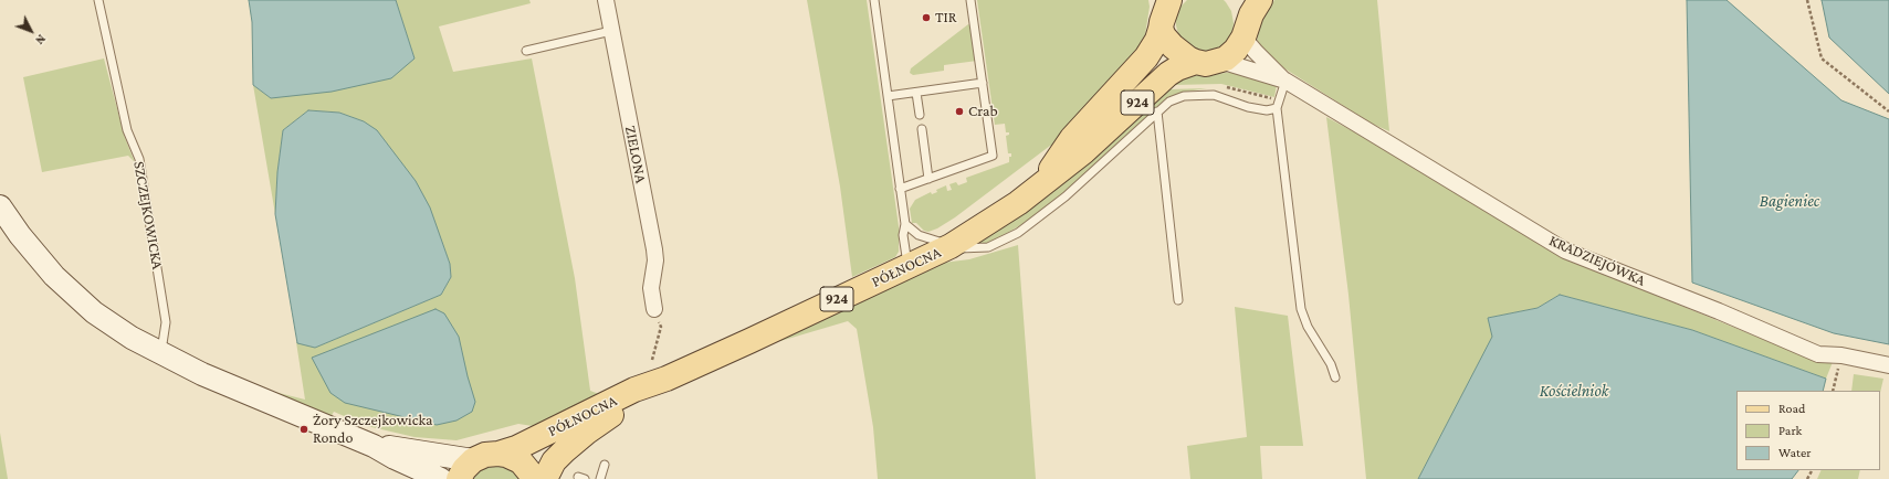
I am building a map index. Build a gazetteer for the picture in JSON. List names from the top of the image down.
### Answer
{
  "streets": {
    "main road": ["924", "PÓŁNOCNA"],
    "street": ["ZIELONA", "KRADZIEJÓWKA"],
    "lane": ["SZCZEJKOWICKA"]
  },
  "crossings": [
    ["924", "KRADZIEJÓWKA"],
    ["924", "PÓŁNOCNA"]
  ],
  "water": ["Bagieniec", "Kościelniok"],
  "places": ["TIR", "Crab", "Żory Szczejkowicka Rondo"],
  "legend": ["Road", "Park", "Water"],
  "north": "bottom right"
}
